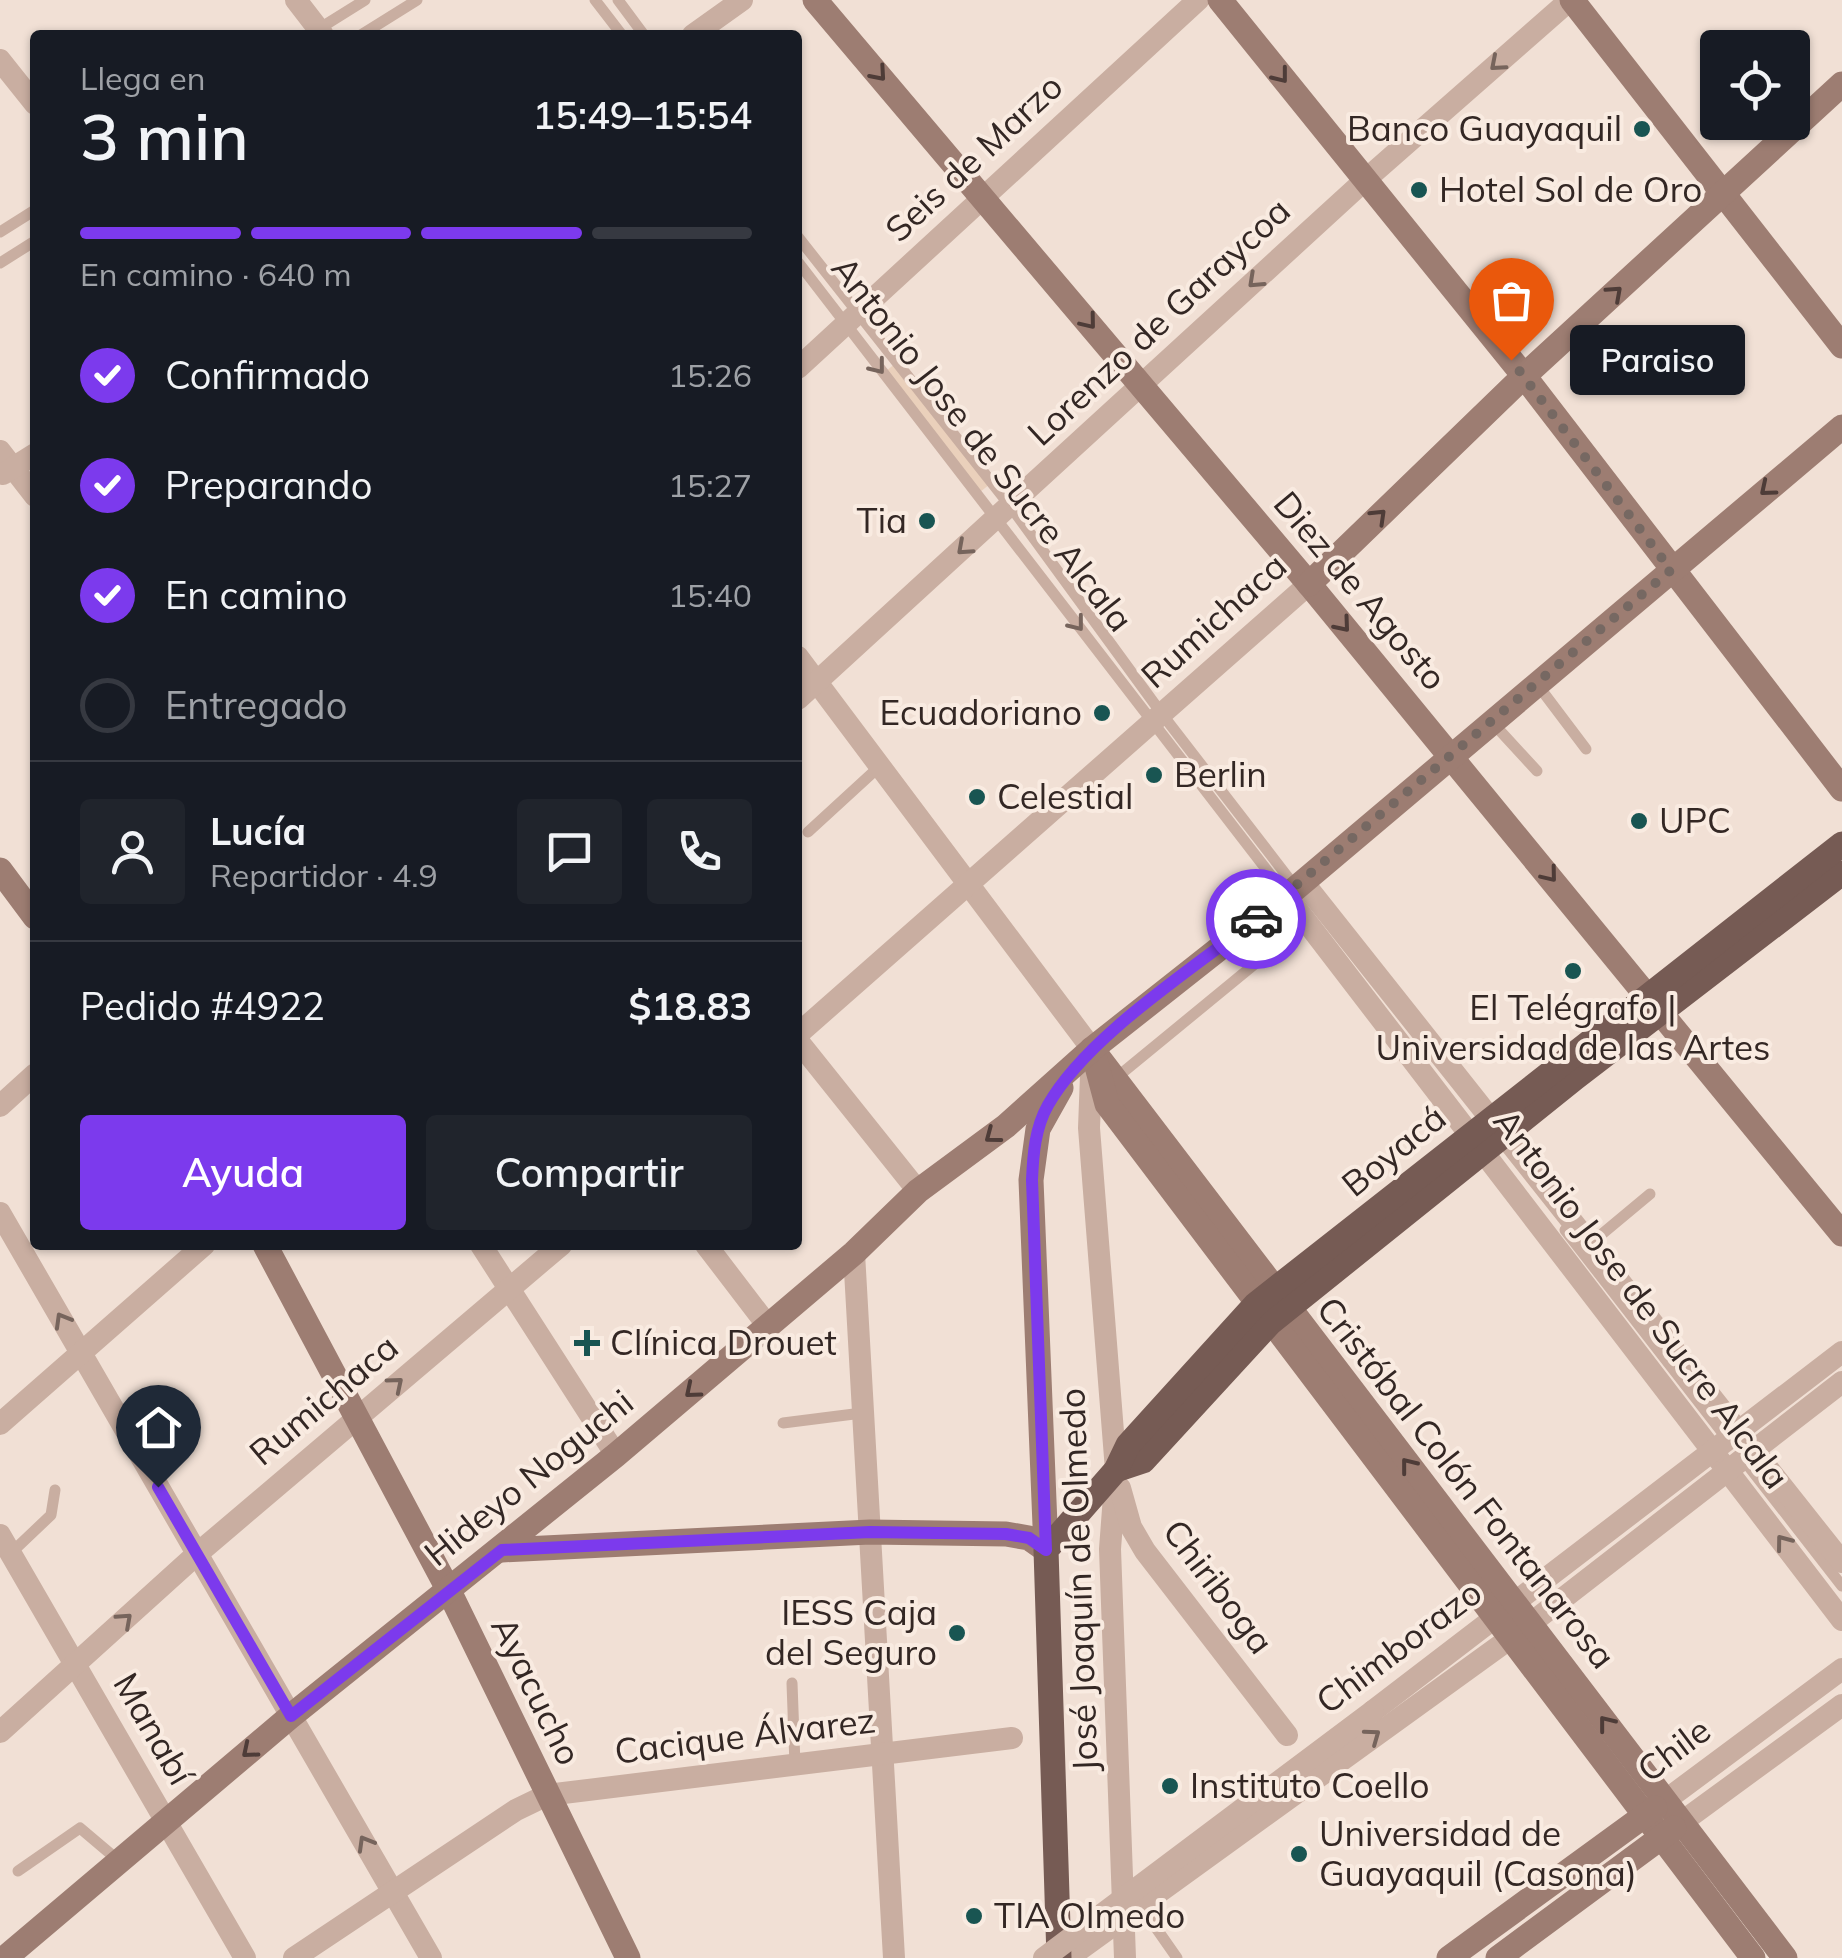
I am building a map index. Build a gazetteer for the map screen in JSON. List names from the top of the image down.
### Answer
{
  "streets": {
    "main road": ["Boyacá", "José Joaquín de Olmedo"],
    "street": [
      "Seis de Marzo",
      "Lorenzo de Garaycoa",
      "Antonio Jose de Sucre Alcala",
      "Diez de Agosto",
      "Rumichaca",
      "Hideyo Noguchi",
      "Cristóbal Colón Fontanarosa",
      "Chiriboga",
      "Chimborazo",
      "Ayacucho",
      "Manabí",
      "Cacique Álvarez",
      "Chile"
    ]
  },
  "crossings": [
    ["Seis de Marzo", "Antonio Jose de Sucre Alcala"],
    ["Seis de Marzo", "Diez de Agosto"],
    ["Lorenzo de Garaycoa", "Antonio Jose de Sucre Alcala"],
    ["Lorenzo de Garaycoa", "Diez de Agosto"],
    ["Lorenzo de Garaycoa", "Cristóbal Colón Fontanarosa"],
    ["Antonio Jose de Sucre Alcala", "Rumichaca"],
    ["Antonio Jose de Sucre Alcala", "Boyacá"],
    ["Antonio Jose de Sucre Alcala", "Chimborazo"],
    ["Diez de Agosto", "Rumichaca"],
    ["Diez de Agosto", "Boyacá"],
    ["Rumichaca", "Cristóbal Colón Fontanarosa"],
    ["Rumichaca", "Ayacucho"],
    ["Rumichaca", "Manabí"],
    ["Boyacá", "Cristóbal Colón Fontanarosa"],
    ["Boyacá", "José Joaquín de Olmedo"],
    ["Boyacá", "Chiriboga"],
    ["Hideyo Noguchi", "Cristóbal Colón Fontanarosa"],
    ["Hideyo Noguchi", "José Joaquín de Olmedo"],
    ["Hideyo Noguchi", "Ayacucho"],
    ["Hideyo Noguchi", "Manabí"],
    ["Cristóbal Colón Fontanarosa", "José Joaquín de Olmedo"],
    ["Cristóbal Colón Fontanarosa", "Chimborazo"],
    ["Cristóbal Colón Fontanarosa", "Chile"],
    ["José Joaquín de Olmedo", "Chiriboga"],
    ["José Joaquín de Olmedo", "Chimborazo"],
    ["Ayacucho", "Cacique Álvarez"]
  ],
  "one_way": [
    "Lorenzo de Garaycoa",
    "Diez de Agosto",
    "Rumichaca",
    "Hideyo Noguchi"
  ],
  "places": {
    "other": [
      "Banco Guayaquil",
      "Hotel Sol de Oro",
      "Paraiso",
      "Tia",
      "Ecuadoriano",
      "Berlin",
      "Celestial",
      "UPC",
      "El Telégrafo | Universidad de las Artes",
      "IESS Caja del Seguro",
      "Instituto Coello",
      "Universidad de Guayaquil (Casona)",
      "TIA Olmedo"
    ],
    "health": ["Clínica Drouet"]
  },
  "page": {
    "heading": ["3 min", "Llega en", "15:49–15:54"],
    "panel": [
      "Lucía",
      "Repartidor · 4.9",
      "Pedido #4922",
      "$18.83"
    ],
    "bar": "En camino · 640 m",
    "list": [
      ["Confirmado", "15:26"],
      ["Preparando", "15:27"],
      ["En camino", "15:40"],
      "Entregado"
    ],
    "bubble": "Paraiso",
    "buttons": ["Ayuda", "Compartir"]
  }
}
